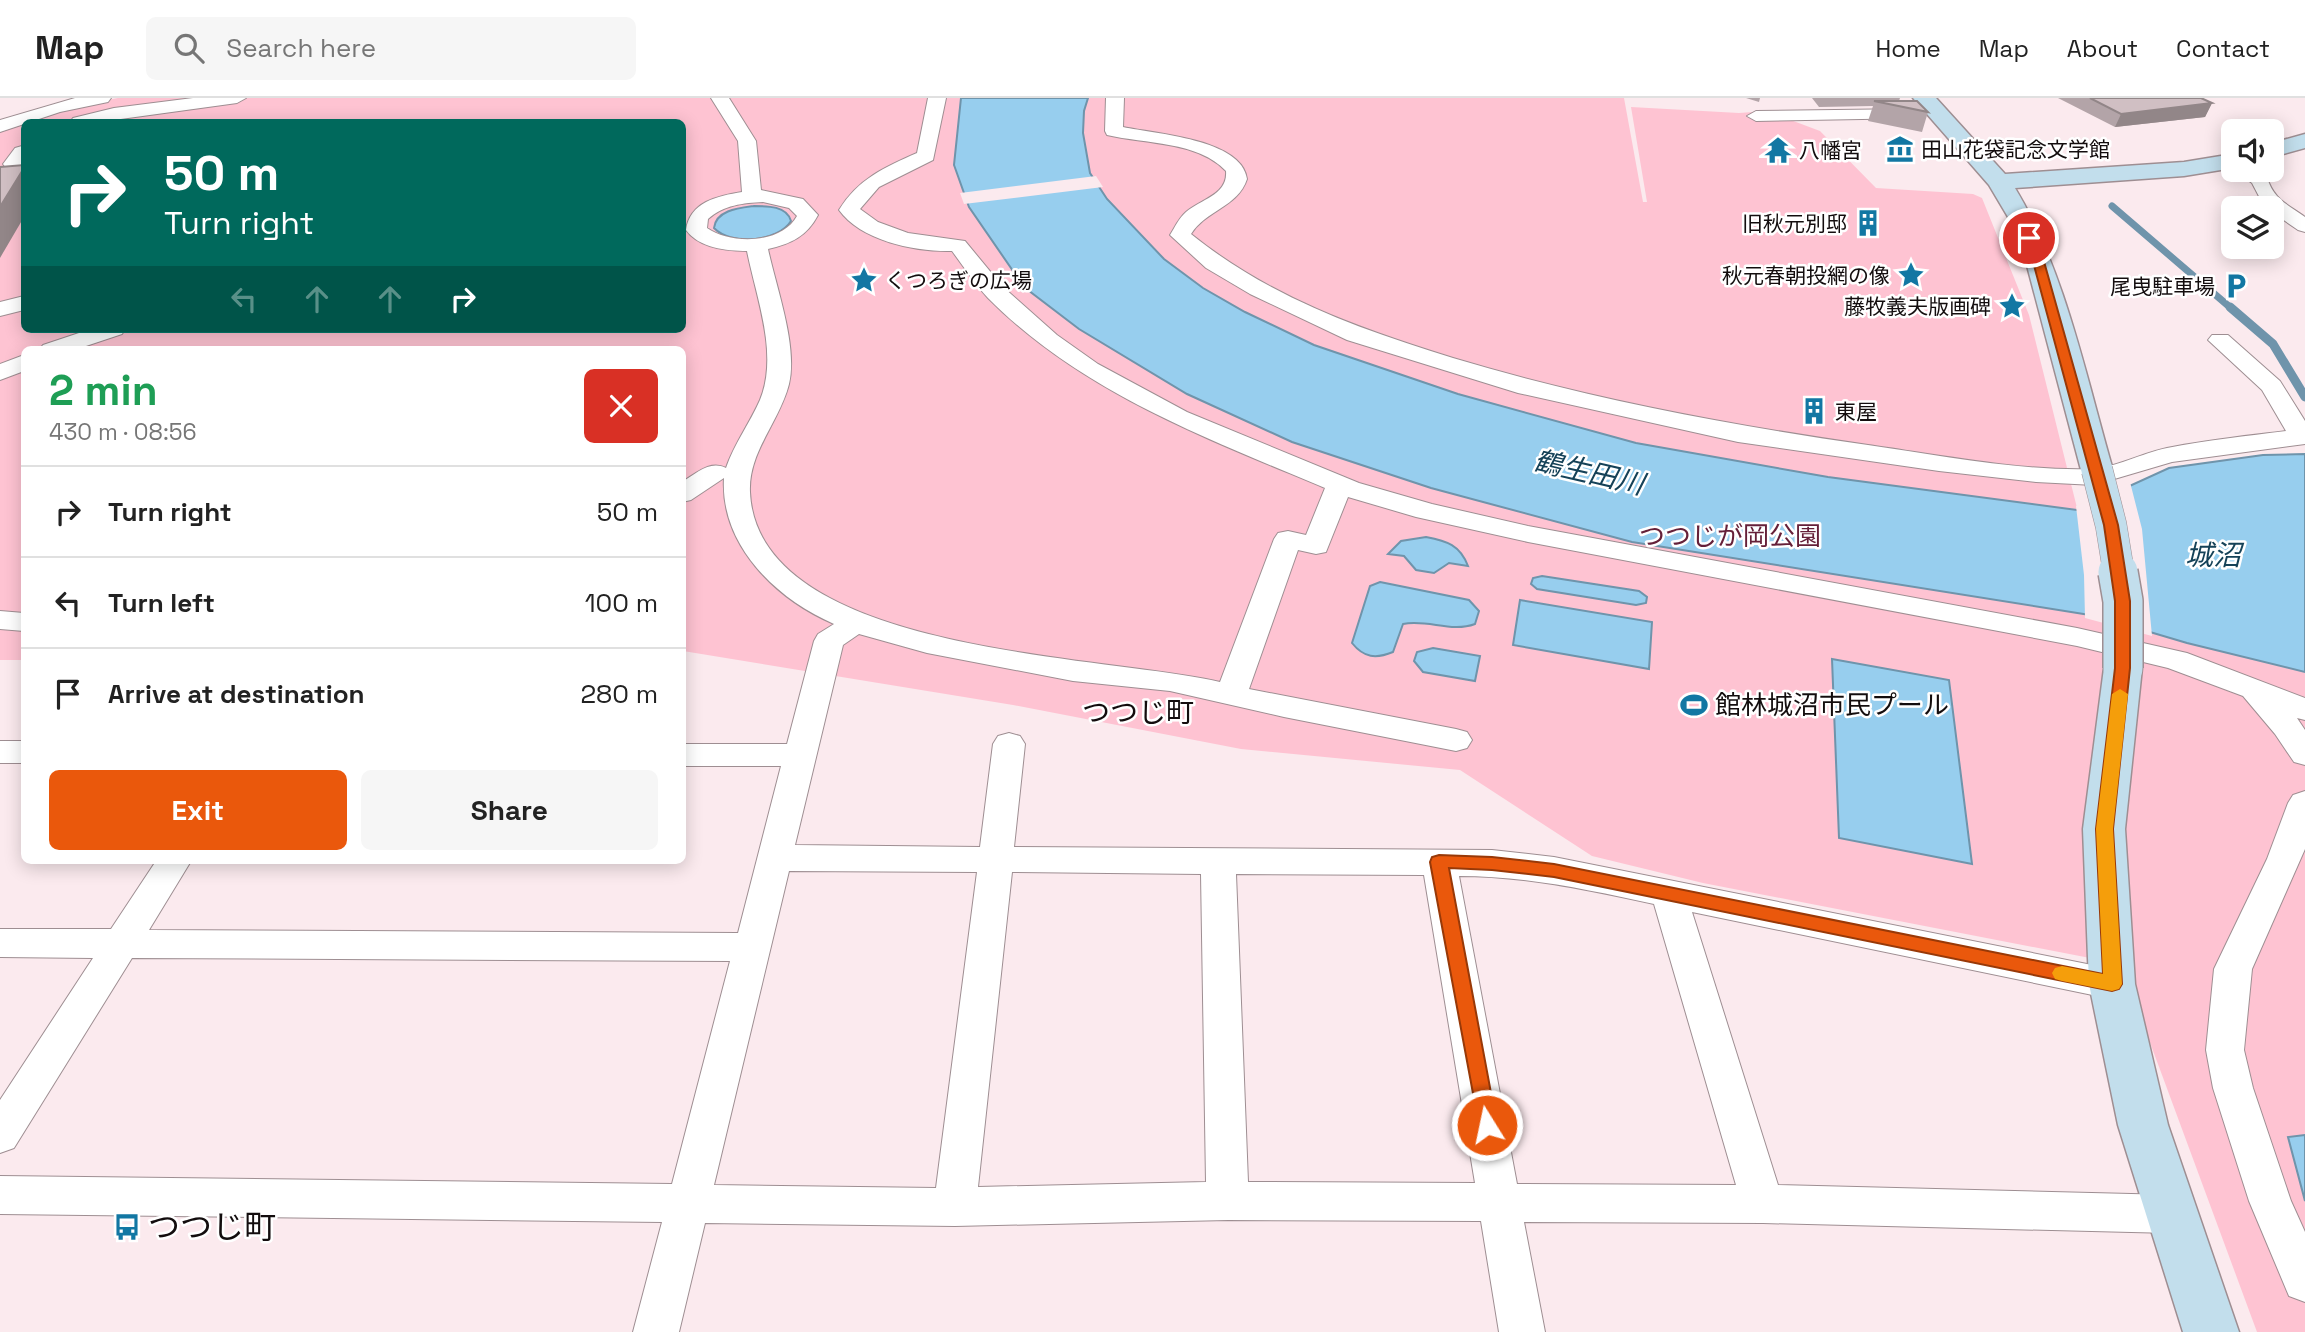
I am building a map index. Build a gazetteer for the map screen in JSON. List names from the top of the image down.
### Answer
{
  "districts": ["つつじ町"],
  "water": ["鶴生田川", "城沼"],
  "parks": ["つつじが岡公園"],
  "places": {
    "museum": ["田山花袋記念文学館"],
    "temple": ["八幡宮"],
    "building": ["旧秋元別邸", "東屋"],
    "place": ["秋元春朝投網の像", "くつろぎの広場", "藤牧義夫版画碑"],
    "parking": ["尾曳駐車場"],
    "sports": ["館林城沼市民プール"],
    "bus stop": ["つつじ町"]
  },
  "page": {
    "header": "Map",
    "search": "Search here",
    "nav": [
      "Home",
      "Map",
      "About",
      "Contact"
    ],
    "turn": ["50 m", "Turn right"],
    "heading": ["2 min", "430 m · 08:56"],
    "list": [
      {
        "name": "Turn right",
        "value": "50 m"
      },
      {
        "name": "Turn left",
        "value": "100 m"
      },
      {
        "name": "Arrive at destination",
        "value": "280 m"
      }
    ],
    "buttons": ["Exit", "Share"]
  }
}
